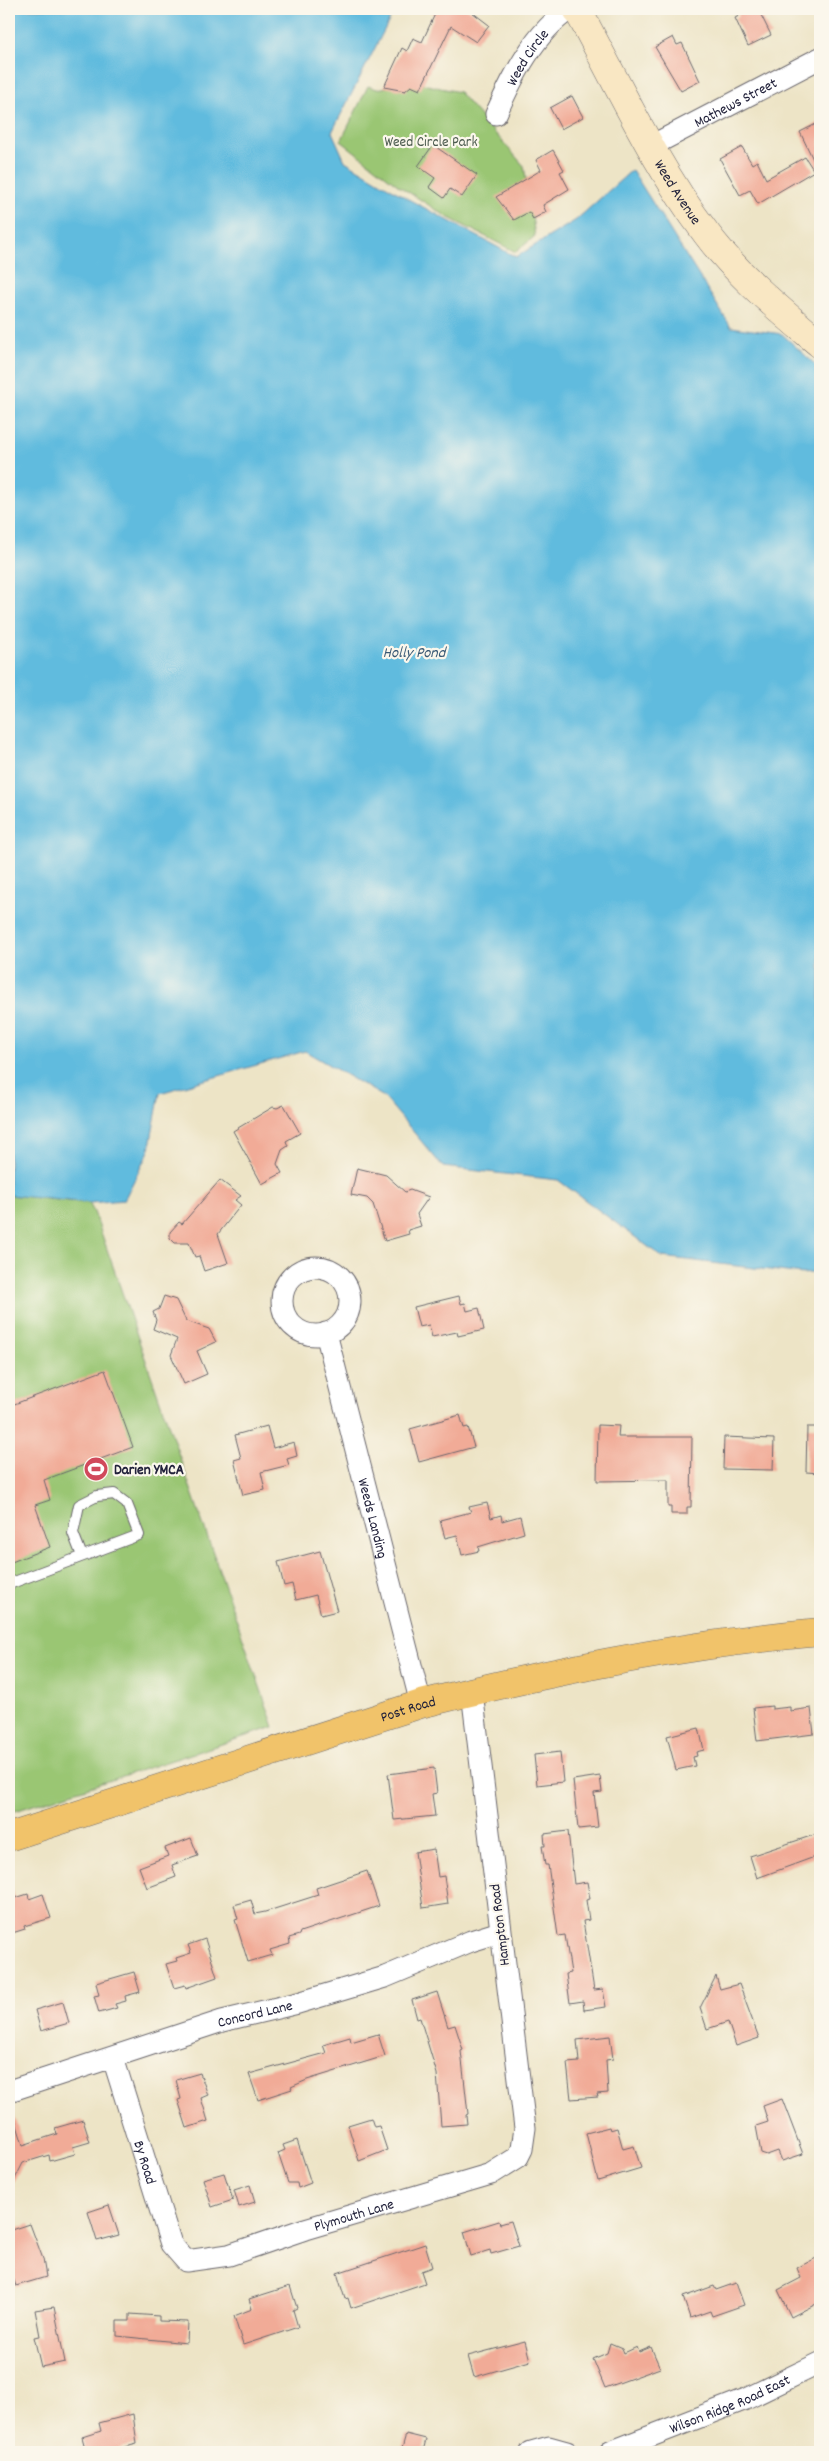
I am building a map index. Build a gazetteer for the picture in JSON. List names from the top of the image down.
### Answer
{
  "streets": {
    "main road": ["Post Road"],
    "street": [
      "Weed Circle",
      "Mathews Street",
      "Weed Avenue",
      "Weeds Landing",
      "Hampton Road",
      "Concord Lane",
      "By Road",
      "Plymouth Lane",
      "Wilson Ridge Road East"
    ]
  },
  "crossings": [
    ["Mathews Street", "Weed Avenue"],
    ["Weeds Landing", "Post Road"],
    ["Post Road", "Hampton Road"],
    ["Hampton Road", "Concord Lane"],
    ["Hampton Road", "Plymouth Lane"],
    ["Concord Lane", "By Road"],
    ["By Road", "Plymouth Lane"]
  ],
  "water": ["Holly Pond"],
  "parks": ["Weed Circle Park"],
  "places": {
    "sports": ["Darien YMCA"]
  }
}
